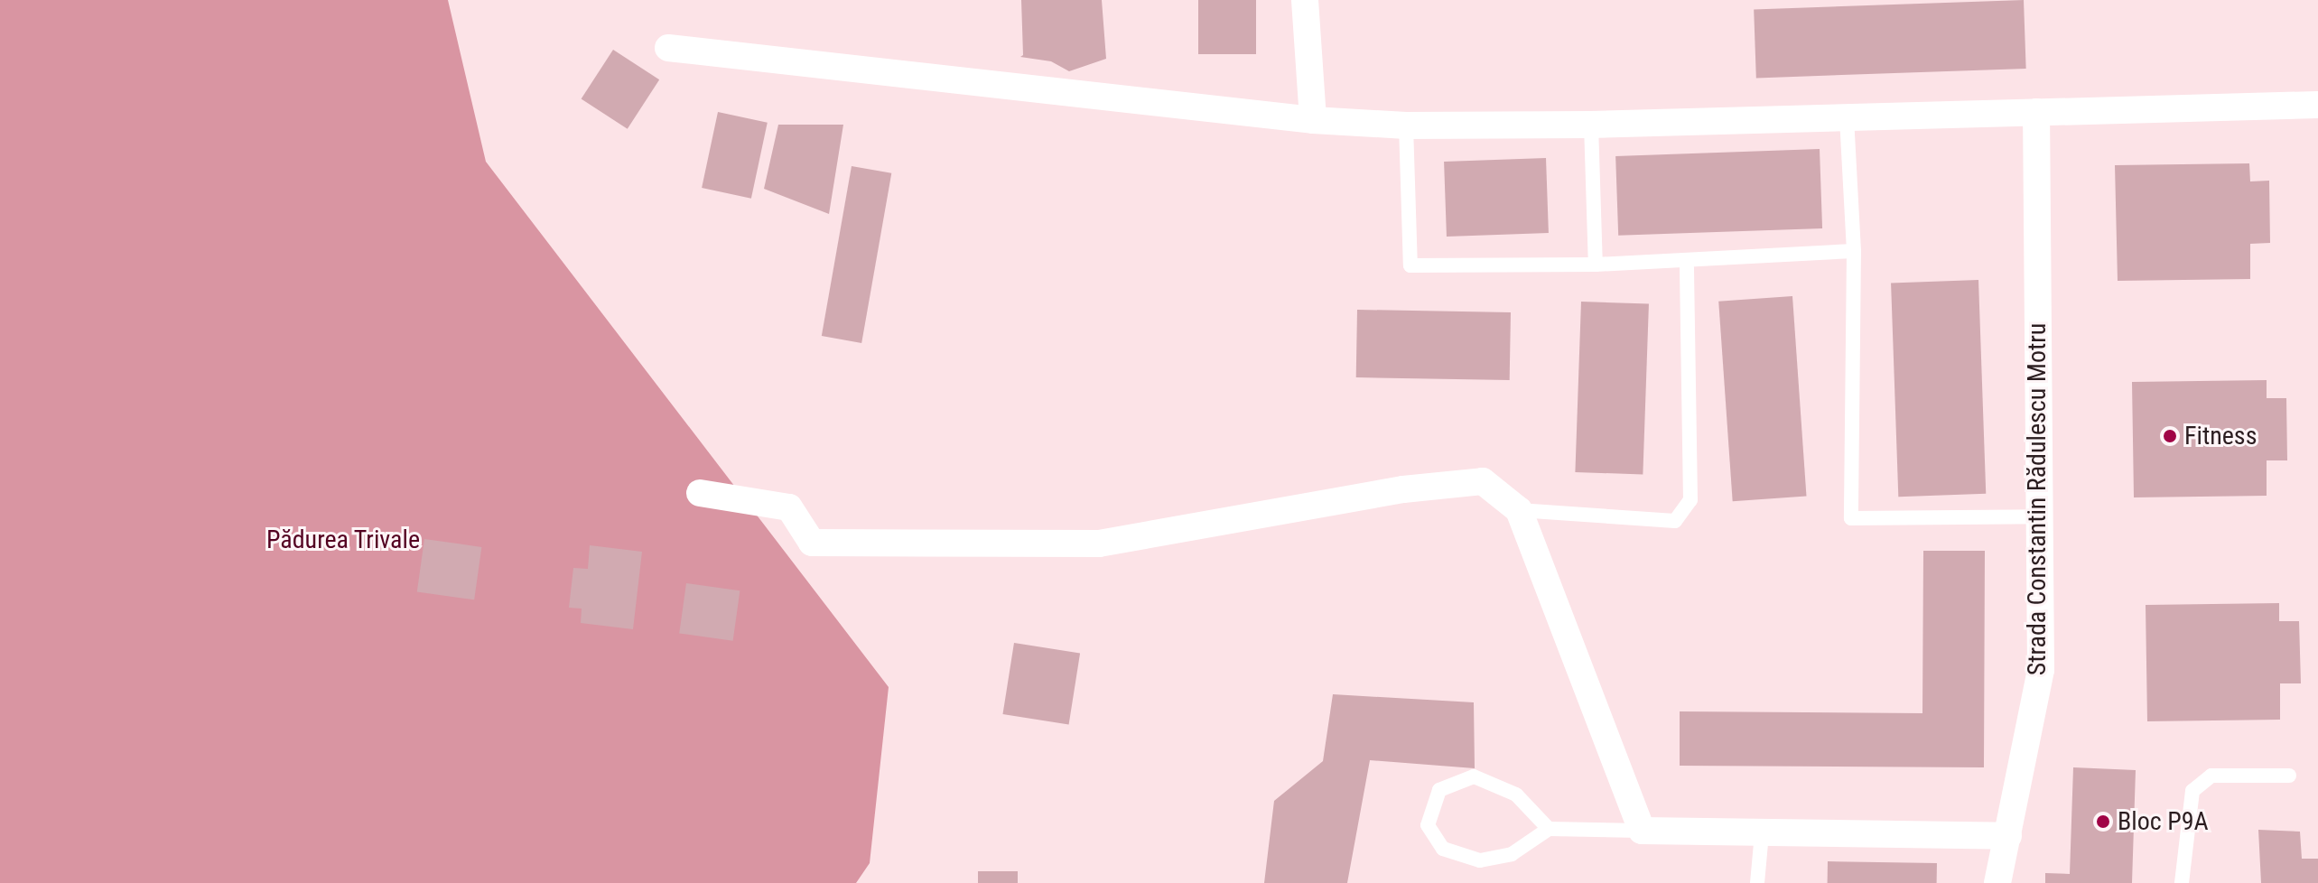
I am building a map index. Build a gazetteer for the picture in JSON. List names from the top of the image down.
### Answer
{
  "streets": {
    "street": ["Strada Constantin Rădulescu Motru"]
  },
  "parks": ["Pădurea Trivale"],
  "places": ["Fitness", "Bloc P9A"]
}
